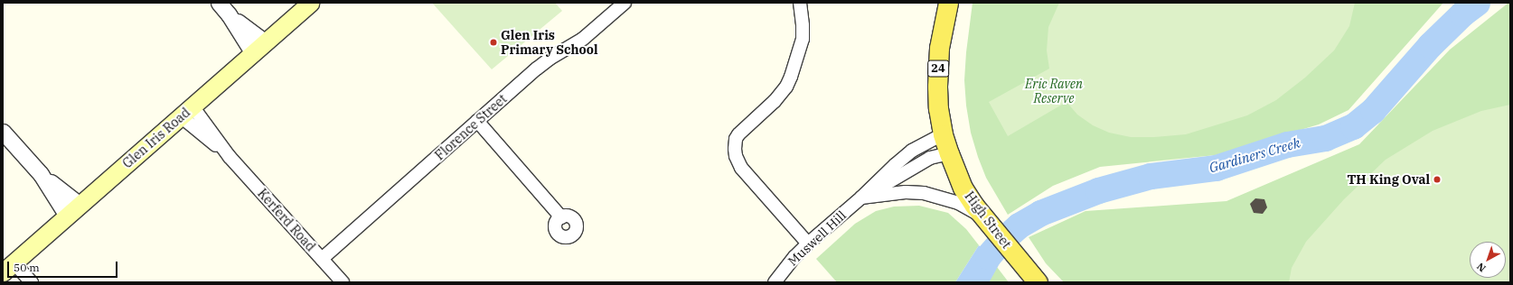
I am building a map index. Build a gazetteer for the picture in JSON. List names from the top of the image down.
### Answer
{
  "streets": {
    "main road": ["24", "Glen Iris Road", "High Street"],
    "street": ["Florence Street", "Kerferd Road", "Muswell Hill"]
  },
  "crossings": [
    ["Florence Street", "Kerferd Road"],
    ["Glen Iris Road", "Kerferd Road"],
    ["High Street", "Muswell Hill"]
  ],
  "water": ["Gardiners Creek"],
  "parks": ["Eric Raven Reserve"],
  "places": ["Glen Iris Primary School", "TH King Oval"],
  "scale_bar": "50 m",
  "north": "bottom left"
}
